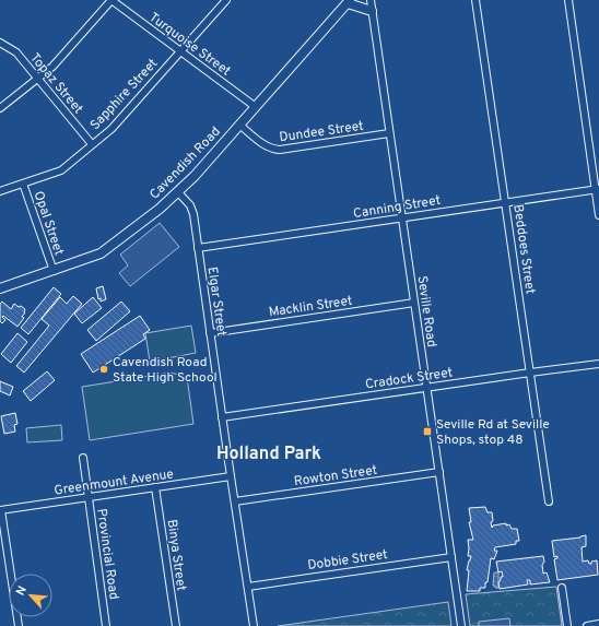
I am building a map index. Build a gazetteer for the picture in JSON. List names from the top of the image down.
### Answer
{
  "streets": {
    "main road": ["Cavendish Road"],
    "street": [
      "Turquoise Street",
      "Topaz Street",
      "Sapphire Street",
      "Dundee Street",
      "Canning Street",
      "Opal Street",
      "Beddoes Street",
      "Elgar Street",
      "Macklin Street",
      "Seville Road",
      "Cradock Street",
      "Rowton Street",
      "Greenmount Avenue",
      "Provincial Road",
      "Binya Street",
      "Dobbie Street"
    ]
  },
  "crossings": [
    ["Turquoise Street", "Sapphire Street"],
    ["Turquoise Street", "Cavendish Road"],
    ["Topaz Street", "Sapphire Street"],
    ["Sapphire Street", "Opal Street"],
    ["Dundee Street", "Cavendish Road"],
    ["Dundee Street", "Seville Road"],
    ["Cavendish Road", "Opal Street"],
    ["Cavendish Road", "Elgar Street"],
    ["Canning Street", "Beddoes Street"],
    ["Canning Street", "Elgar Street"],
    ["Canning Street", "Seville Road"],
    ["Beddoes Street", "Cradock Street"],
    ["Elgar Street", "Macklin Street"],
    ["Elgar Street", "Cradock Street"],
    ["Elgar Street", "Rowton Street"],
    ["Elgar Street", "Greenmount Avenue"],
    ["Elgar Street", "Dobbie Street"],
    ["Macklin Street", "Seville Road"],
    ["Seville Road", "Cradock Street"],
    ["Seville Road", "Rowton Street"],
    ["Seville Road", "Dobbie Street"],
    ["Greenmount Avenue", "Provincial Road"],
    ["Greenmount Avenue", "Binya Street"]
  ],
  "districts": ["Holland Park"],
  "places": {
    "other": ["Cavendish Road State High School"],
    "transit": ["Seville Rd at Seville Shops, stop 48"]
  },
  "north": "top left"
}
